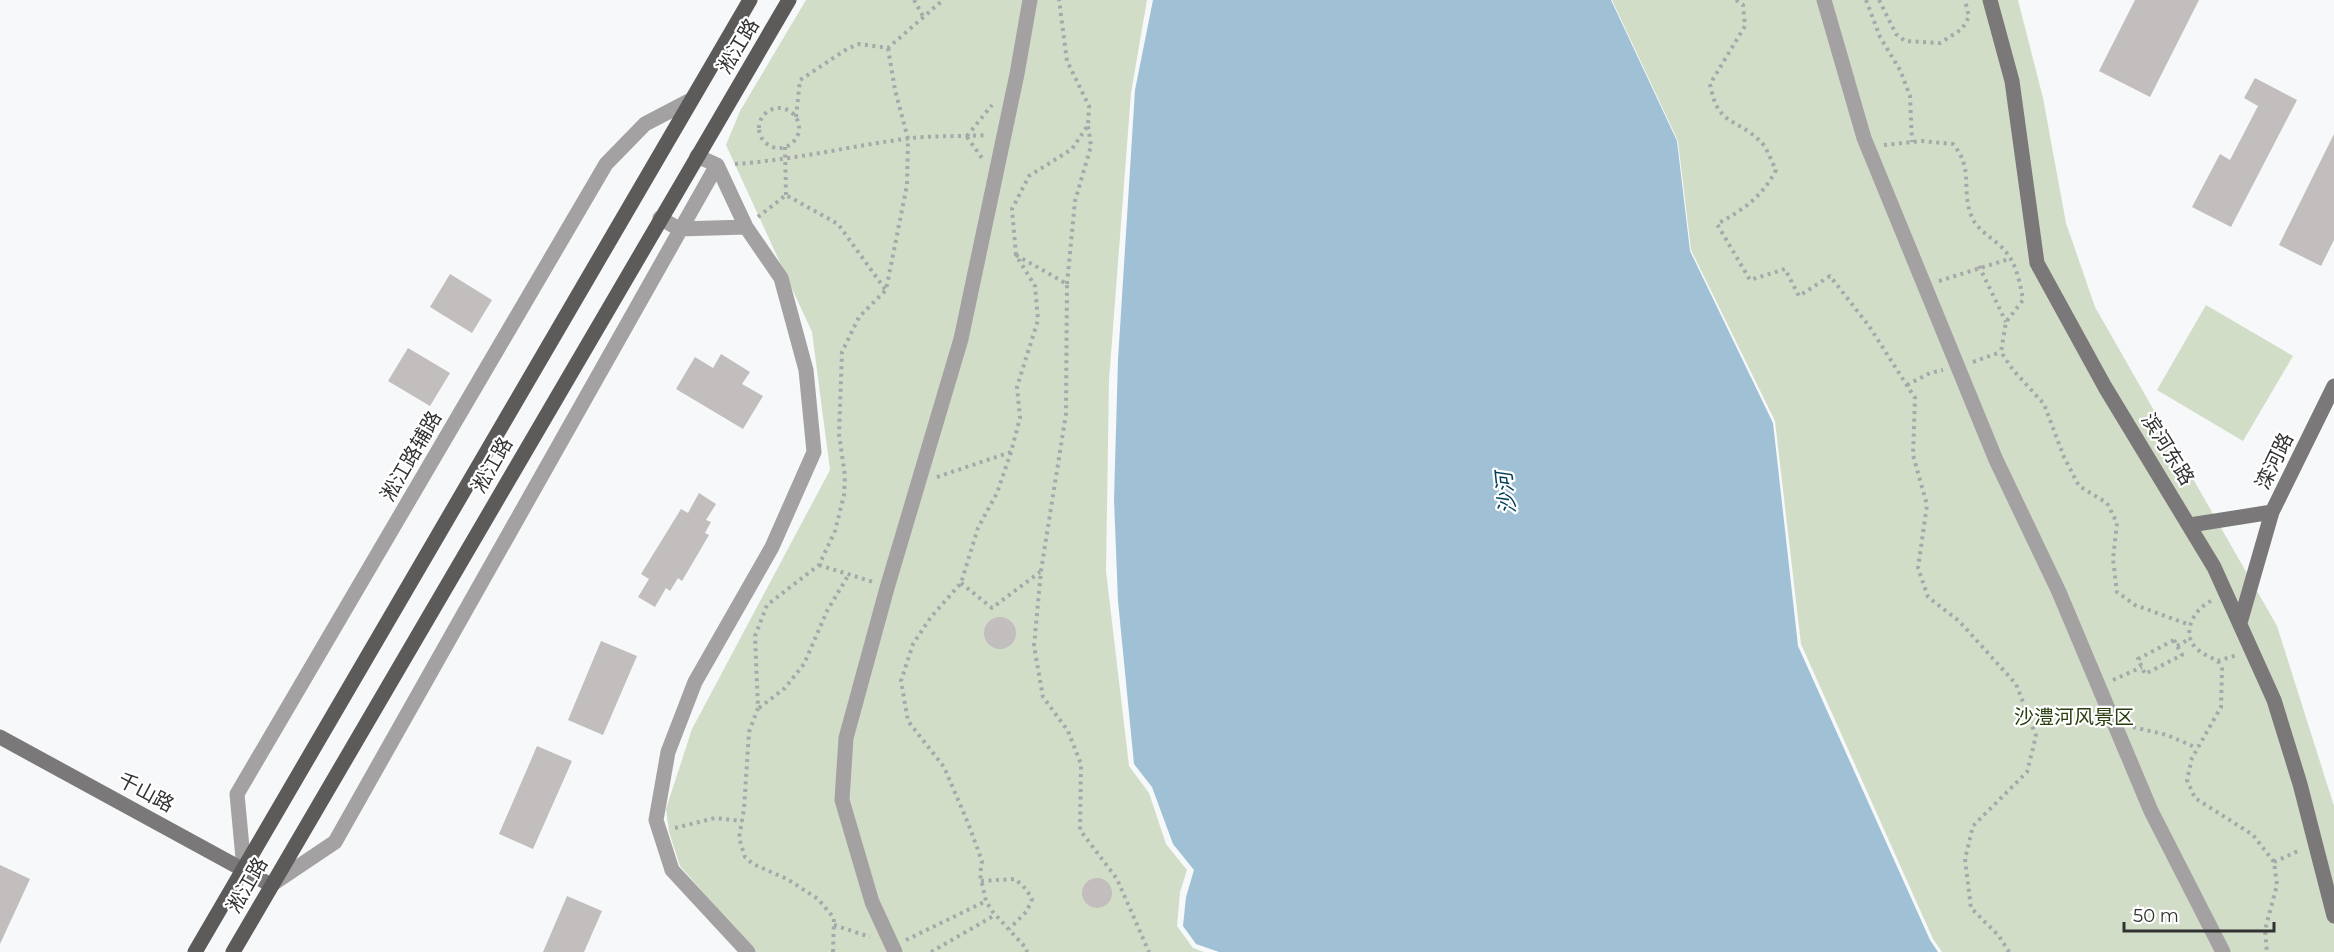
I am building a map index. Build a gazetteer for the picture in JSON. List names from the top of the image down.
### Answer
{
  "streets": {
    "main road": ["淞江路"],
    "street": [
      "滨河东路",
      "淞江路辅路",
      "滦河路",
      "千山路"
    ]
  },
  "crossings": [
    ["淞江路", "淞江路辅路"],
    ["淞江路", "千山路"],
    ["滨河东路", "滦河路"],
    ["淞江路辅路", "千山路"]
  ],
  "water": ["沙河"],
  "parks": ["沙澧河风景区"],
  "scale_bar": "50 m"
}
